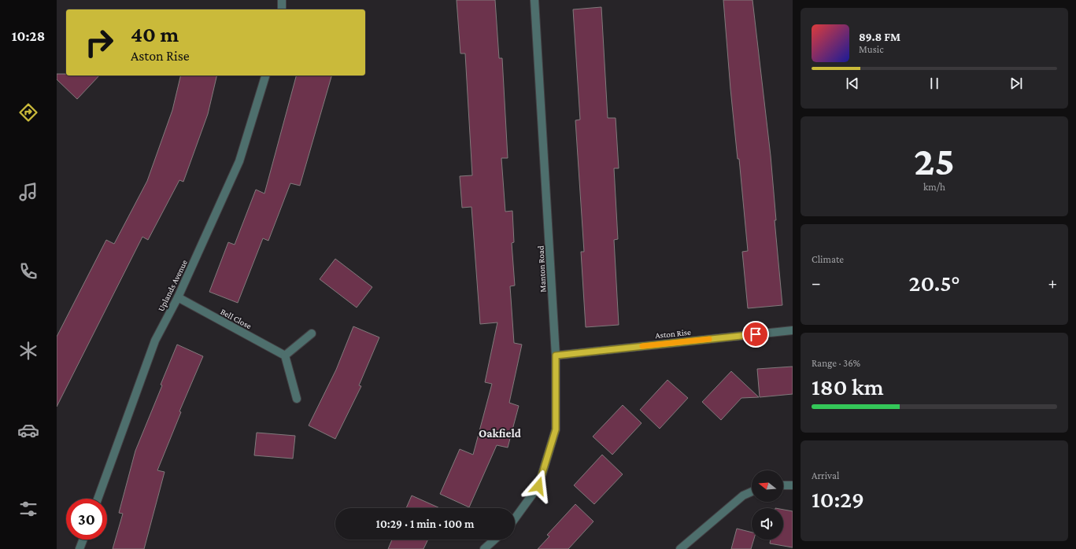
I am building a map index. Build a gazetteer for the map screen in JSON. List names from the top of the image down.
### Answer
{
  "streets": {
    "street": [
      "Manton Road",
      "Uplands Avenue",
      "Bell Close",
      "Aston Rise"
    ]
  },
  "crossings": [
    ["Manton Road", "Aston Rise"],
    ["Uplands Avenue", "Bell Close"]
  ],
  "districts": ["Oakfield"],
  "north": "left",
  "page": {
    "tabs": "10:28",
    "turn": ["40 m", "Aston Rise"],
    "song": ["89.8 FM", "Music"],
    "tile": [
      ["25", "km/h"],
      "Climate",
      ["Range · 36%", "180 km"],
      ["Arrival", "10:29"]
    ],
    "heat": ["−", "20.5°", "+"],
    "limit": "30",
    "trip": "10:29 · 1 min · 100 m"
  }
}
